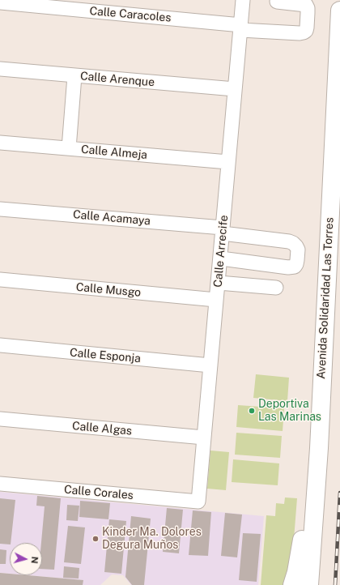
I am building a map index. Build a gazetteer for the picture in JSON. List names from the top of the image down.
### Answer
{
  "streets": {
    "main road": ["Avenida Solidaridad Las Torres"],
    "street": [
      "Calle Caracoles",
      "Calle Arenque",
      "Calle Almeja",
      "Calle Acamaya",
      "Calle Arrecife",
      "Calle Musgo",
      "Calle Esponja",
      "Calle Algas",
      "Calle Corales"
    ]
  },
  "crossings": [
    ["Calle Caracoles", "Calle Arrecife"],
    ["Calle Arenque", "Calle Arrecife"],
    ["Calle Almeja", "Calle Arrecife"],
    ["Calle Acamaya", "Calle Arrecife"],
    ["Calle Arrecife", "Calle Musgo"],
    ["Calle Arrecife", "Calle Esponja"],
    ["Calle Arrecife", "Calle Algas"],
    ["Calle Arrecife", "Calle Corales"]
  ],
  "places": ["Deportiva Las Marinas", "Kinder Ma. Dolores Degura Muños"],
  "north": "right"
}
